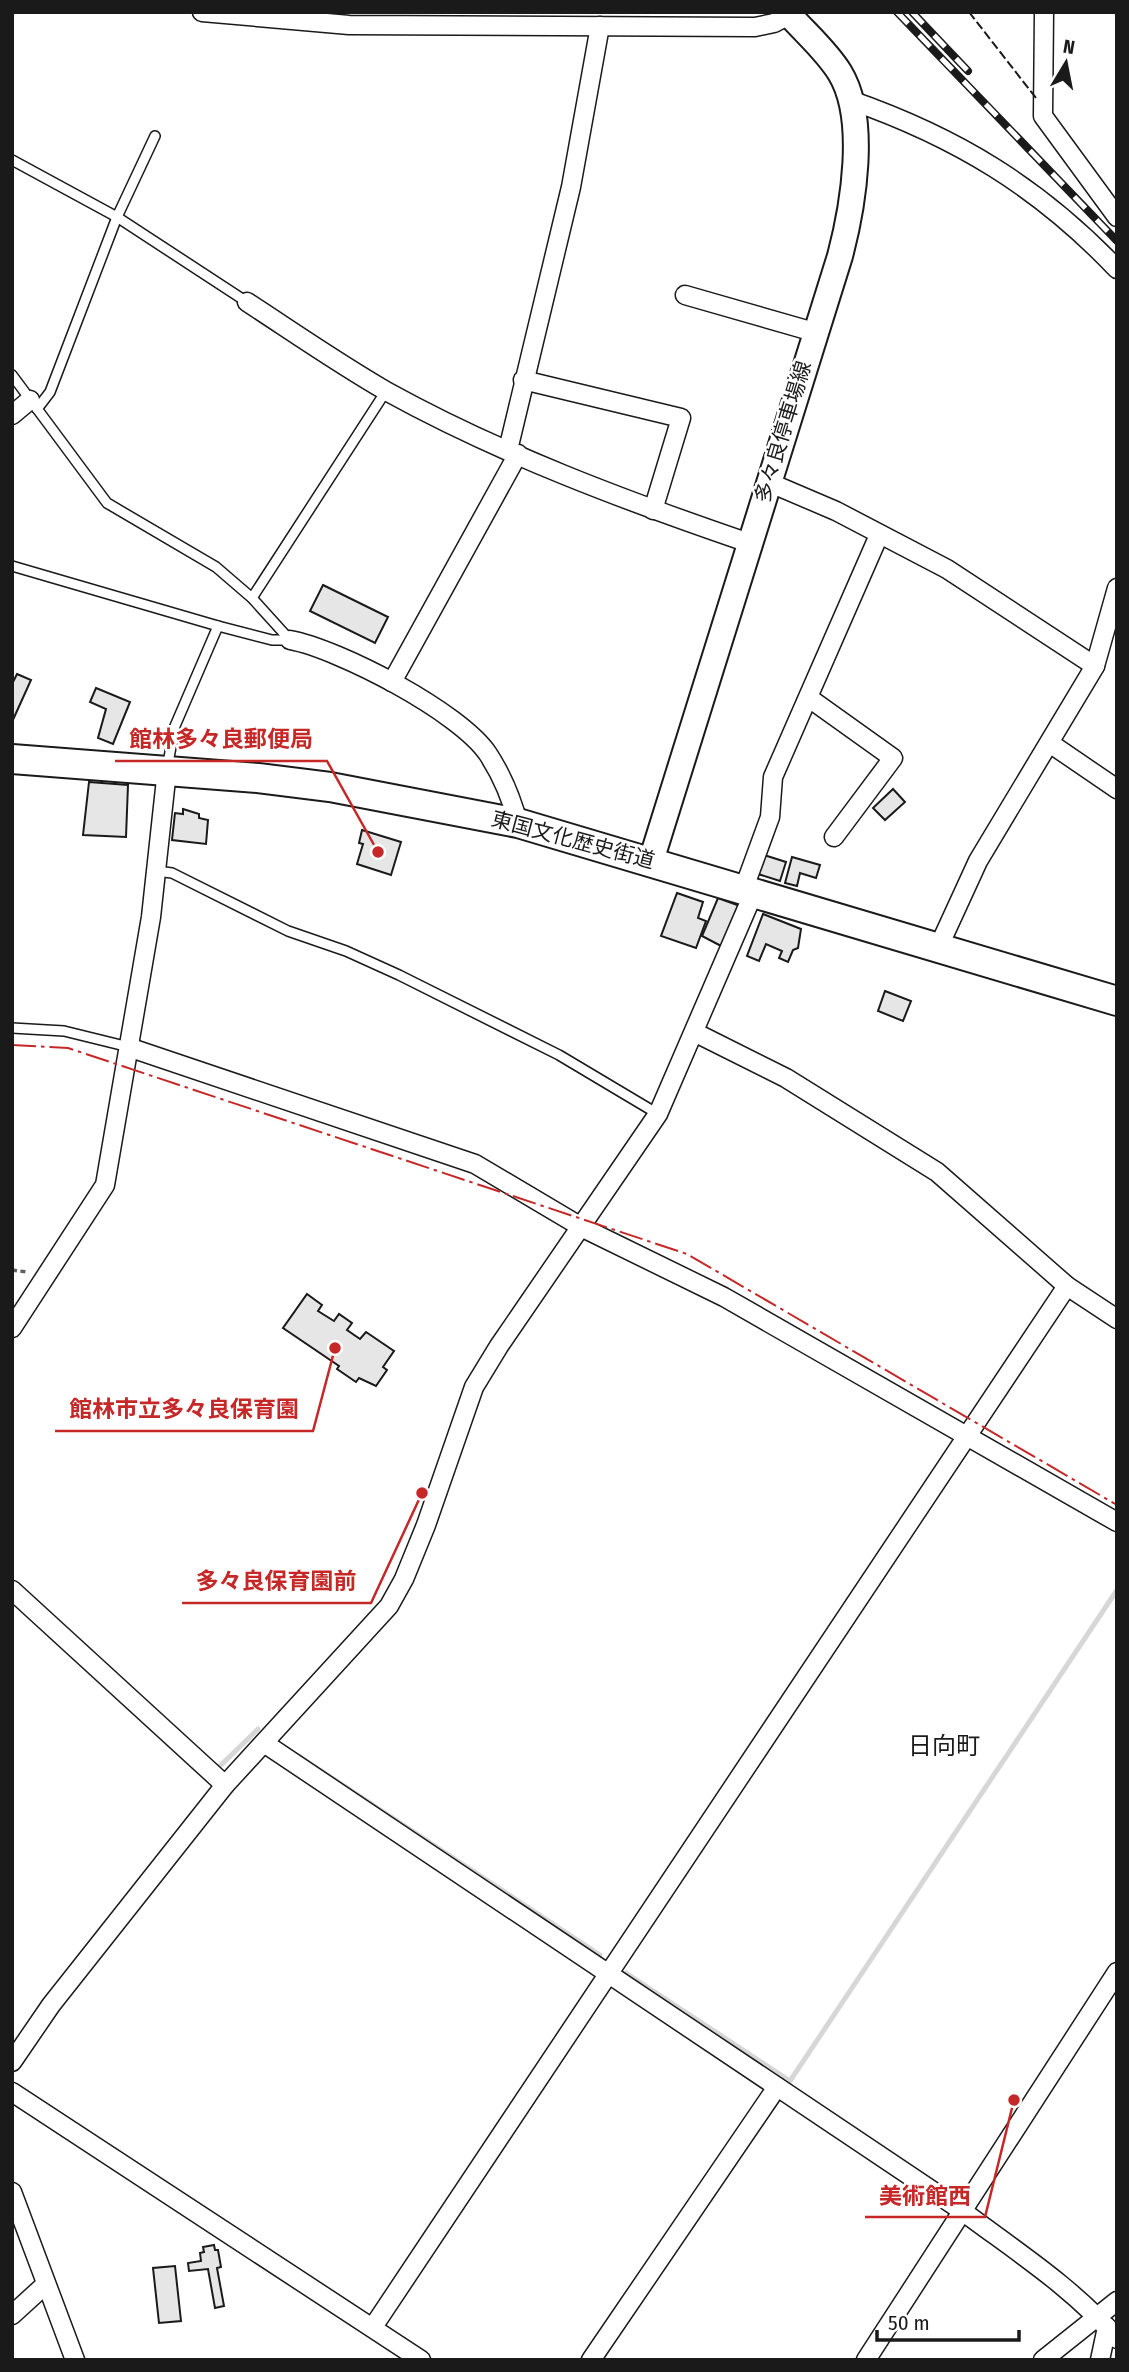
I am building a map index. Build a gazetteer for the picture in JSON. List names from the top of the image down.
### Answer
{
  "streets": {
    "highway": ["東国文化歴史街道"],
    "main road": ["多々良停車場線"]
  },
  "crossings": [
    ["多々良停車場線", "東国文化歴史街道"]
  ],
  "districts": ["日向町"],
  "places": [
    "館林多々良郵便局",
    "館林市立多々良保育園",
    "多々良保育園前",
    "美術館西"
  ],
  "scale_bar": "50 m",
  "north": "top"
}
